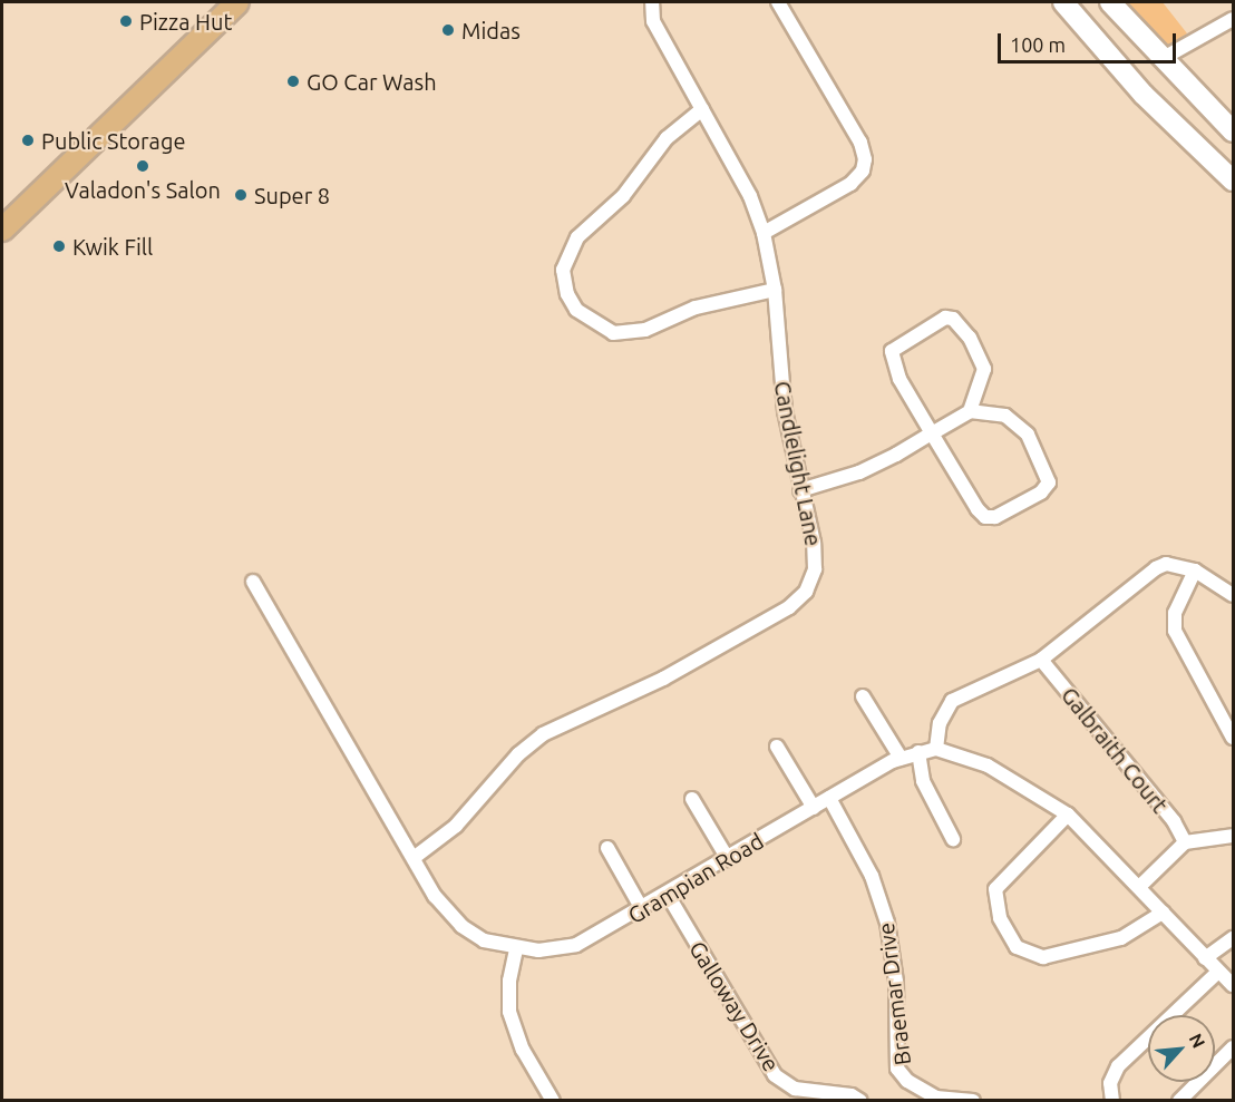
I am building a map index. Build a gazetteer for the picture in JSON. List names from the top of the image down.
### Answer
{
  "streets": {
    "street": [
      "Candlelight Lane",
      "Galbraith Court",
      "Grampian Road",
      "Braemar Drive",
      "Galloway Drive"
    ]
  },
  "crossings": [
    ["Candlelight Lane", "Grampian Road"],
    ["Grampian Road", "Braemar Drive"],
    ["Grampian Road", "Galloway Drive"]
  ],
  "places": [
    "Pizza Hut",
    "Midas",
    "GO Car Wash",
    "Public Storage",
    "Valadon's Salon",
    "Super 8",
    "Kwik Fill"
  ],
  "scale_bar": "100 m",
  "north": "top right"
}
